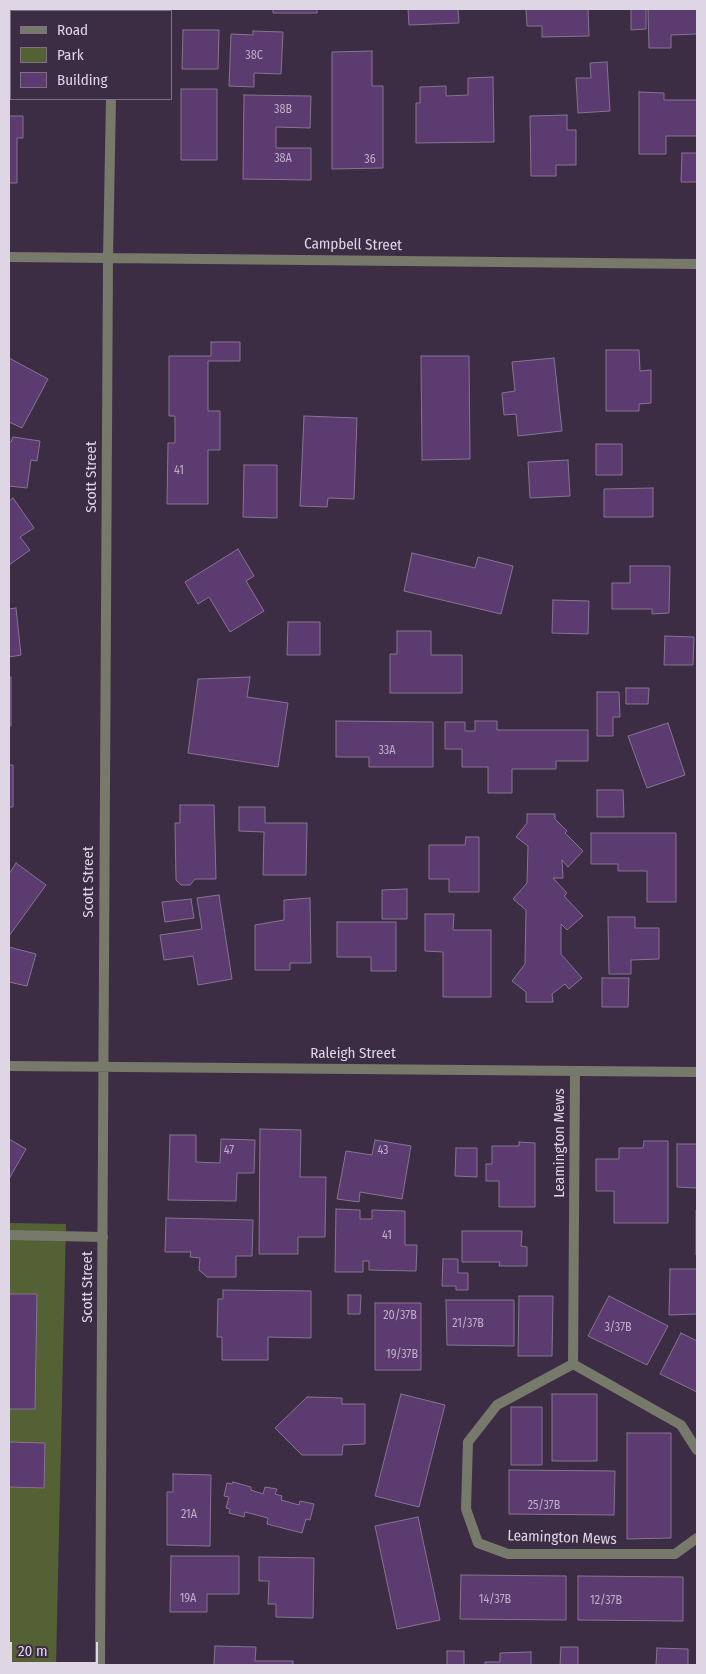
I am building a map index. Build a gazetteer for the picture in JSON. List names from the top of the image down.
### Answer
{
  "streets": {
    "street": [
      "Campbell Street",
      "Scott Street",
      "Raleigh Street",
      "Leamington Mews"
    ]
  },
  "crossings": [
    ["Campbell Street", "Scott Street"],
    ["Scott Street", "Raleigh Street"],
    ["Raleigh Street", "Leamington Mews"]
  ],
  "house_numbers": [
    "38C",
    "38B",
    "38A",
    "36",
    "41",
    "33A",
    "47",
    "43",
    "41",
    "20/37B",
    "21/37B",
    "3/37B",
    "19/37B",
    "25/37B",
    "21A",
    "19A",
    "14/37B",
    "12/37B"
  ],
  "legend": ["Road", "Park", "Building"],
  "scale_bar": "20 m"
}
